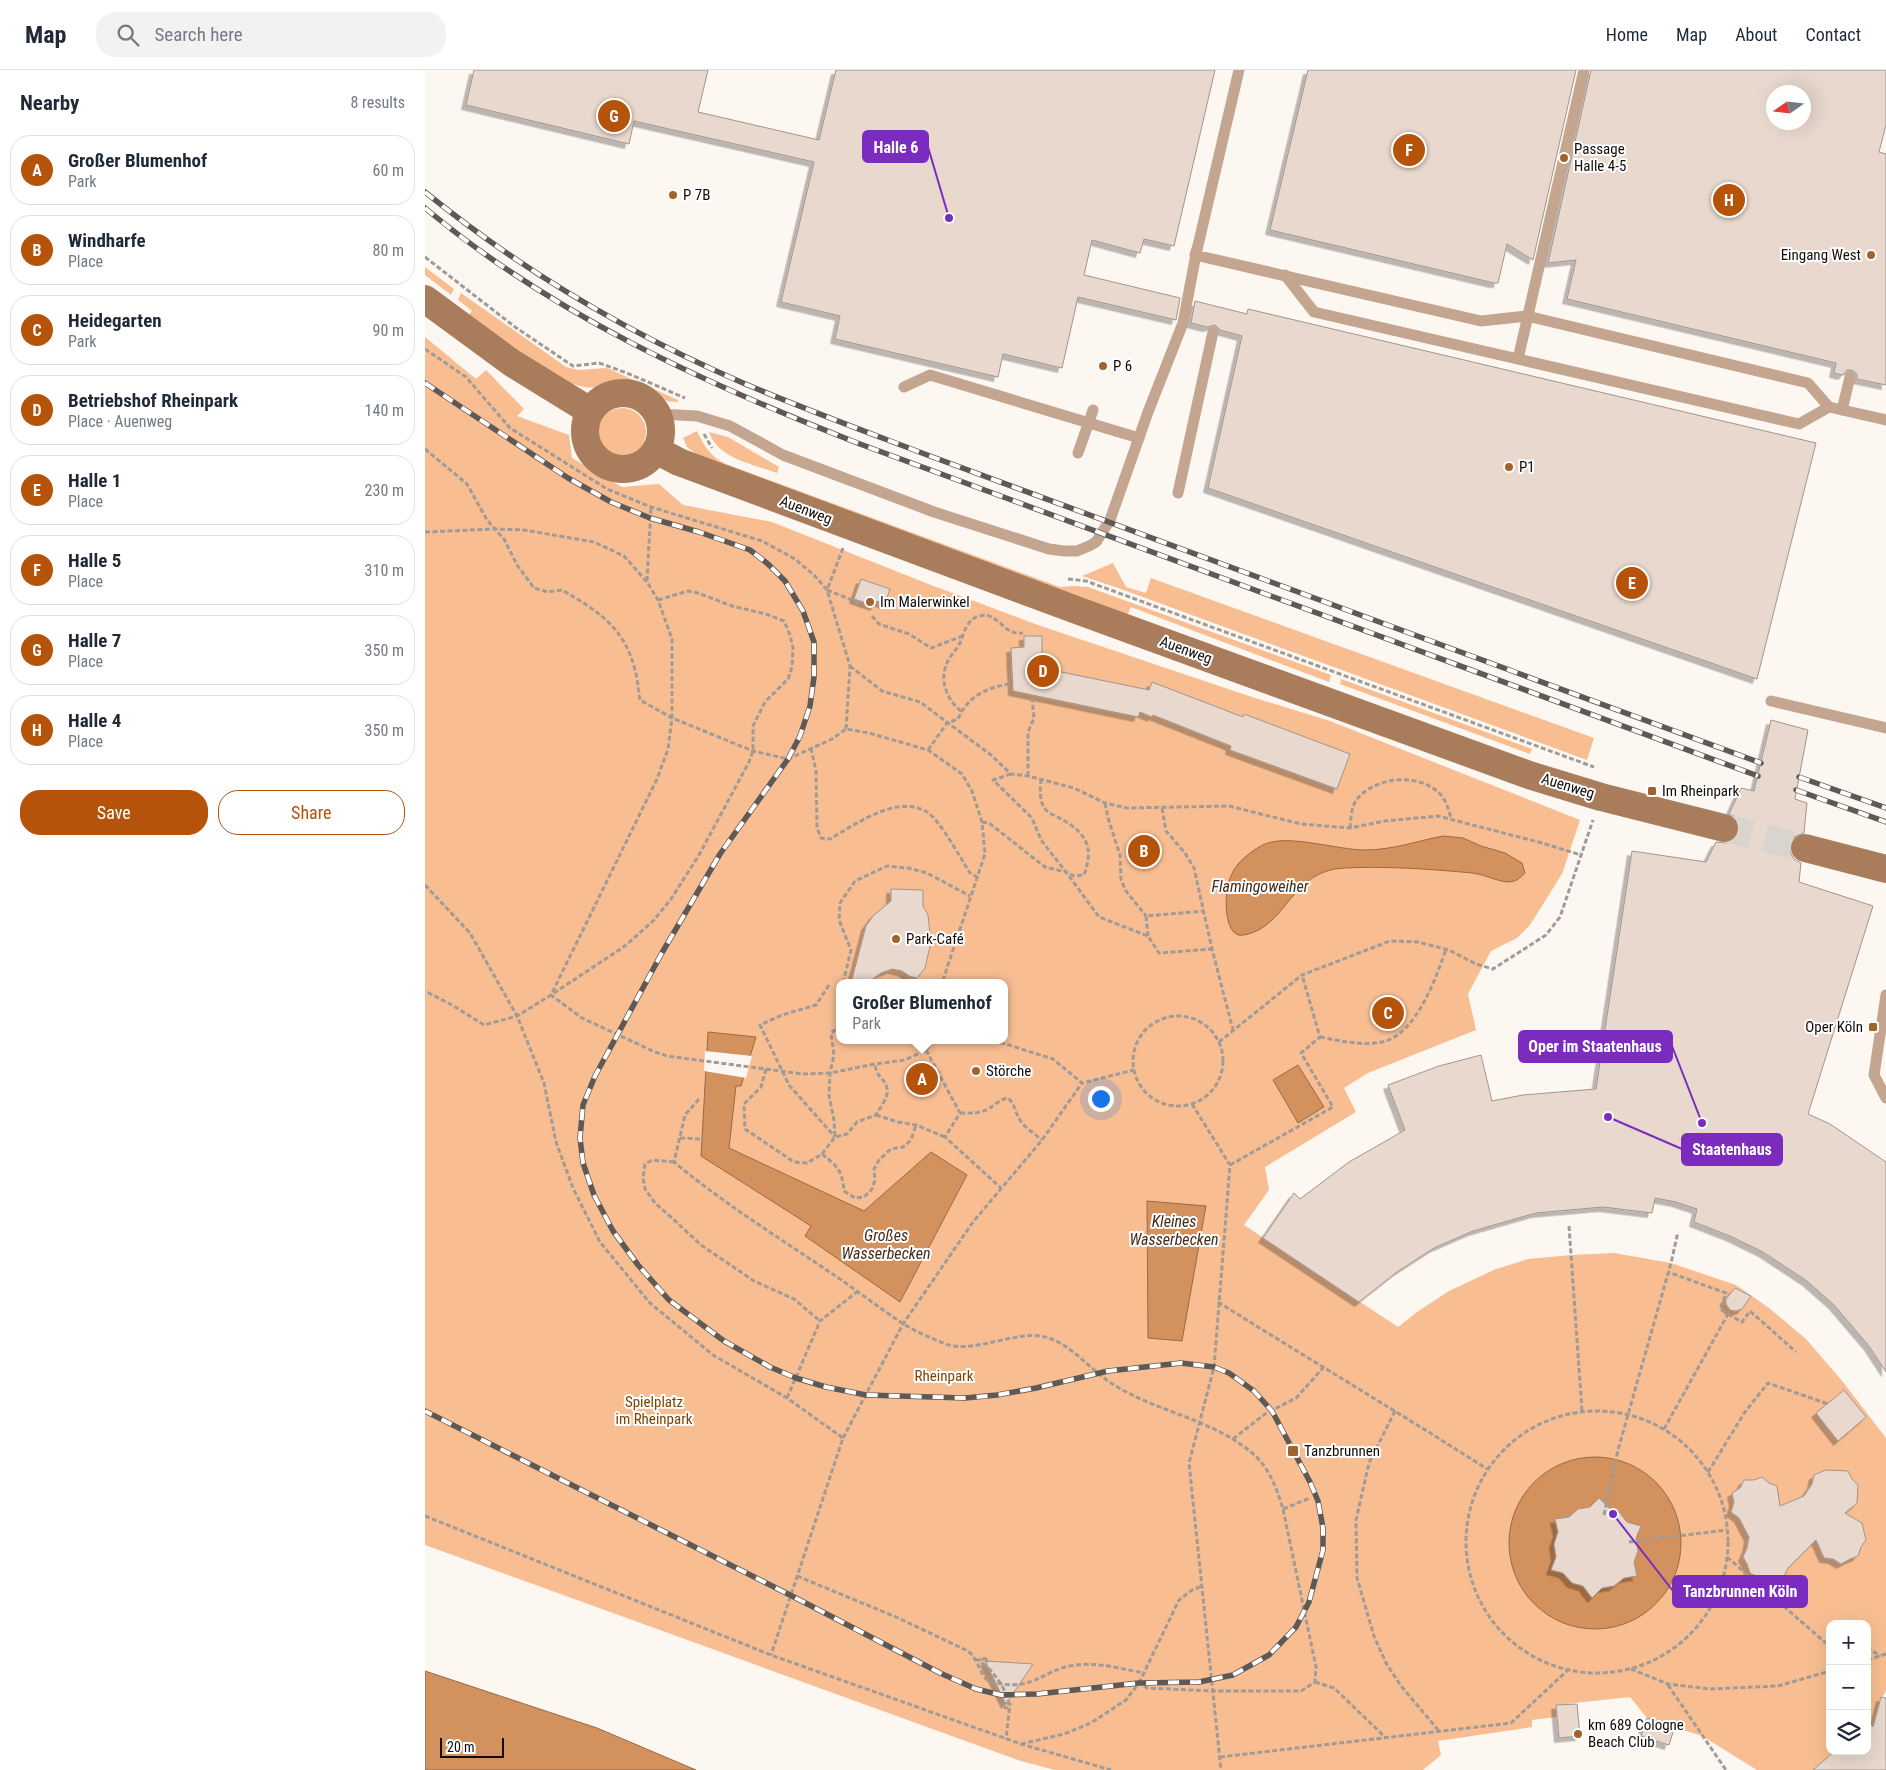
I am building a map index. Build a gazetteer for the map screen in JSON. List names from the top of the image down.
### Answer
{
  "streets": {
    "street": ["Auenweg"]
  },
  "water": ["Flamingoweiher", "Kleines Wasserbecken", "Großes Wasserbecken"],
  "parks": ["Rheinpark", "Spielplatz im Rheinpark"],
  "places": {
    "other": [
      "Passage Halle 4-5",
      "P 7B",
      "Halle 6",
      "Eingang West",
      "P 6",
      "P1",
      "Im Malerwinkel",
      "Park-Café",
      "Störche",
      "Staatenhaus",
      "Oper im Staatenhaus",
      "Tanzbrunnen Köln",
      "km 689 Cologne Beach Club"
    ],
    "transit": ["Im Rheinpark", "Oper Köln", "Tanzbrunnen"]
  },
  "scale_bar": "20 m",
  "north": "left",
  "page": {
    "header": "Map",
    "search": "Search here",
    "nav": [
      "Home",
      "Map",
      "About",
      "Contact"
    ],
    "heading": ["Nearby", "8 results"],
    "pins": [
      "G",
      "F",
      "H",
      "E",
      "D",
      "B",
      "C",
      "A"
    ],
    "list": [
      {
        "mark": "A",
        "name": "Großer Blumenhof",
        "note": "Park",
        "value": "60 m"
      },
      {
        "mark": "B",
        "name": "Windharfe",
        "note": "Place",
        "value": "80 m"
      },
      {
        "mark": "C",
        "name": "Heidegarten",
        "note": "Park",
        "value": "90 m"
      },
      {
        "mark": "D",
        "name": "Betriebshof Rheinpark",
        "note": "Place · Auenweg",
        "value": "140 m"
      },
      {
        "mark": "E",
        "name": "Halle 1",
        "note": "Place",
        "value": "230 m"
      },
      {
        "mark": "F",
        "name": "Halle 5",
        "note": "Place",
        "value": "310 m"
      },
      {
        "mark": "G",
        "name": "Halle 7",
        "note": "Place",
        "value": "350 m"
      },
      {
        "mark": "H",
        "name": "Halle 4",
        "note": "Place",
        "value": "350 m"
      }
    ],
    "buttons": ["Save", "Share"],
    "popup": ["Großer Blumenhof", "Park"],
    "map_buttons": ["+", "−"],
    "scale": "20 m"
  }
}
